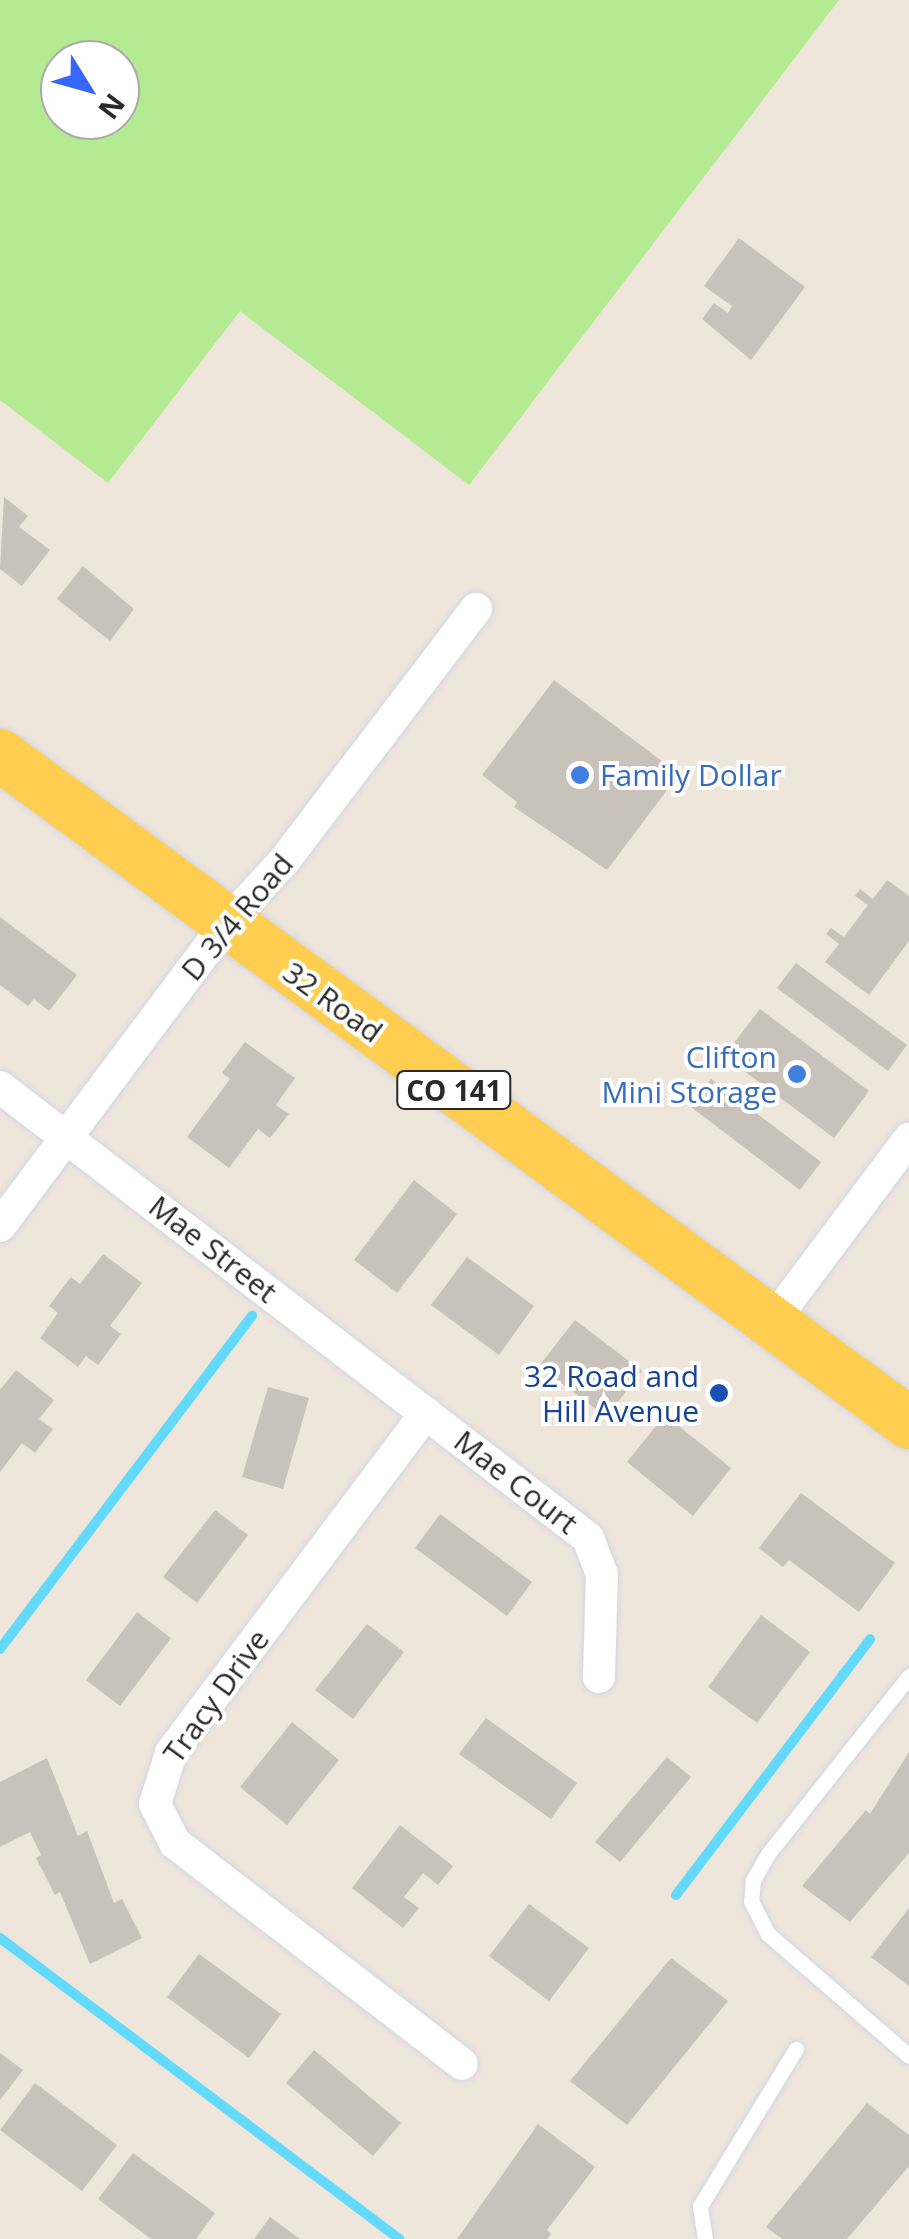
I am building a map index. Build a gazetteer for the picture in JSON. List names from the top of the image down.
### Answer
{
  "streets": {
    "main road": ["32 Road", "CO 141"],
    "street": [
      "D 3/4 Road",
      "Mae Street",
      "Mae Court",
      "Tracy Drive"
    ]
  },
  "crossings": [
    ["D 3/4 Road", "32 Road"],
    ["D 3/4 Road", "Mae Street"],
    ["Mae Street", "Mae Court"],
    ["Mae Street", "Tracy Drive"],
    ["Mae Court", "Tracy Drive"]
  ],
  "places": ["Family Dollar", "Clifton Mini Storage", "32 Road and Hill Avenue"],
  "north": "bottom right"
}
